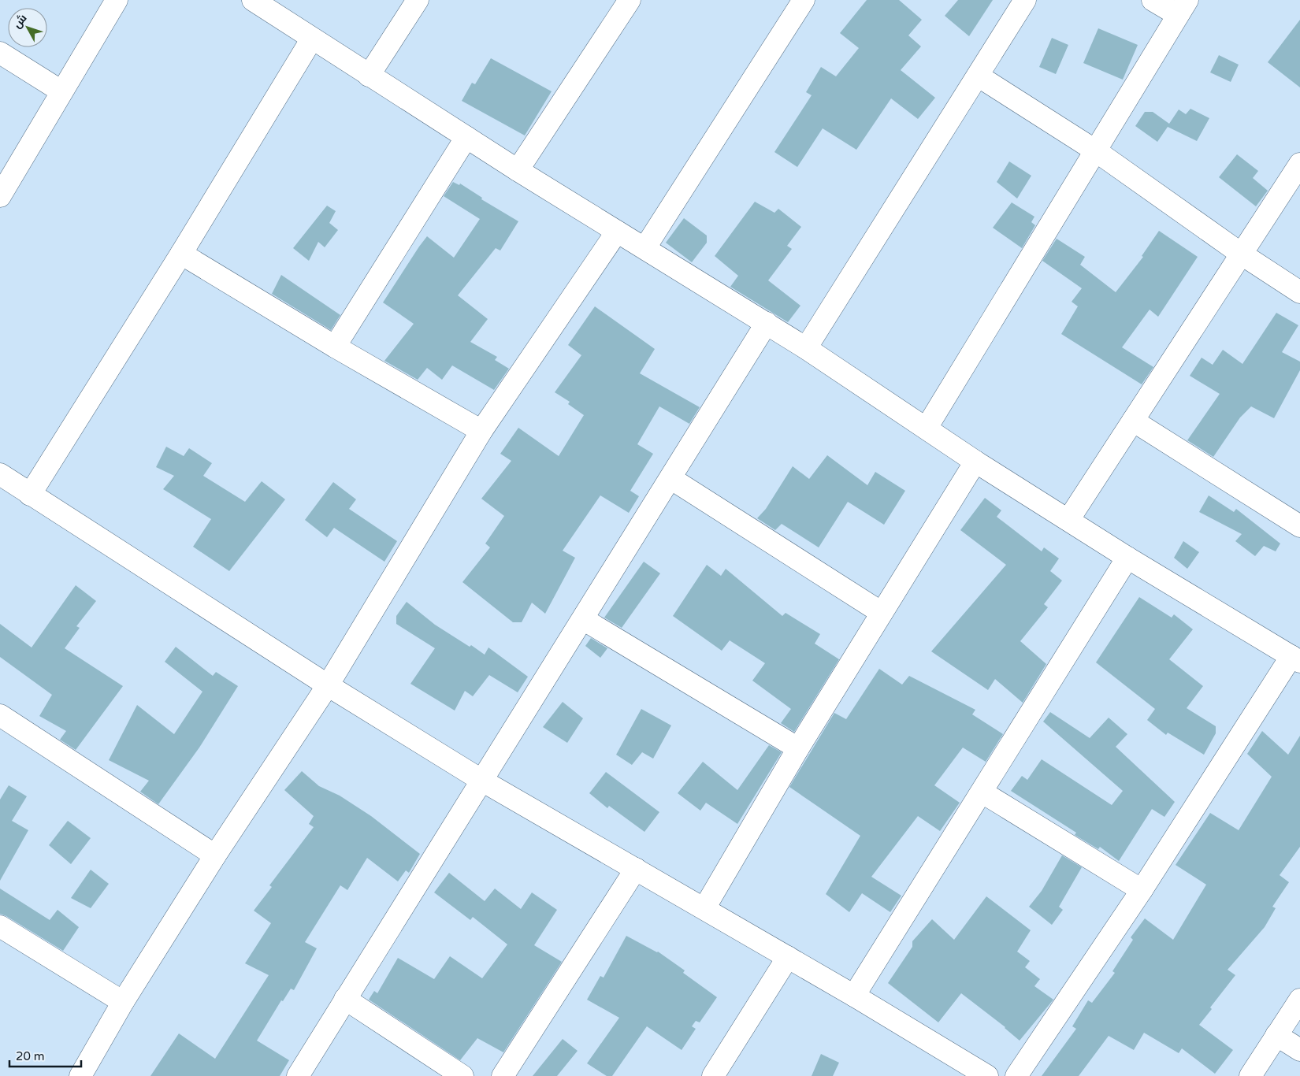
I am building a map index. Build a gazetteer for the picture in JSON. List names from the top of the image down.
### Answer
{
  "scale_bar": "20 m",
  "north": "top left"
}
